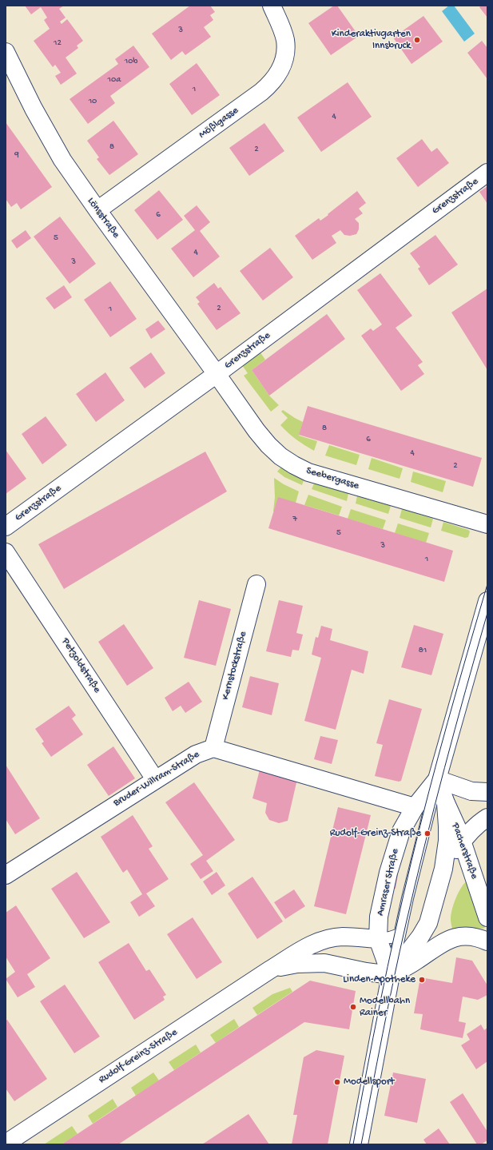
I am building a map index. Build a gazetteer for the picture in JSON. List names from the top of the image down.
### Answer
{
  "streets": {
    "street": [
      "Mößlgasse",
      "Grenzstraße",
      "Lönsstraße",
      "Seebergasse",
      "Petzoldstraße",
      "Kernstockstraße",
      "Bruder-Willram-Straße",
      "Pacherstraße",
      "Amraser Straße",
      "Rudolf-Greinz-Straße"
    ]
  },
  "crossings": [
    ["Mößlgasse", "Lönsstraße"],
    ["Grenzstraße", "Lönsstraße"],
    ["Grenzstraße", "Seebergasse"],
    ["Lönsstraße", "Seebergasse"],
    ["Petzoldstraße", "Bruder-Willram-Straße"],
    ["Kernstockstraße", "Bruder-Willram-Straße"],
    ["Amraser Straße", "Rudolf-Greinz-Straße"]
  ],
  "places": [
    "Kinderaktivgarten Innsbruck",
    "Rudolf-Greinz-Straße",
    "Linden-Apotheke",
    "Modellbahn Rainer",
    "Modellsport"
  ],
  "house_numbers": [
    "3",
    "12",
    "10b",
    "10a",
    "1",
    "10",
    "4",
    "8",
    "2",
    "9",
    "6",
    "5",
    "4",
    "3",
    "2",
    "1",
    "8",
    "6",
    "4",
    "2",
    "7",
    "5",
    "3",
    "1",
    "81"
  ]
}
